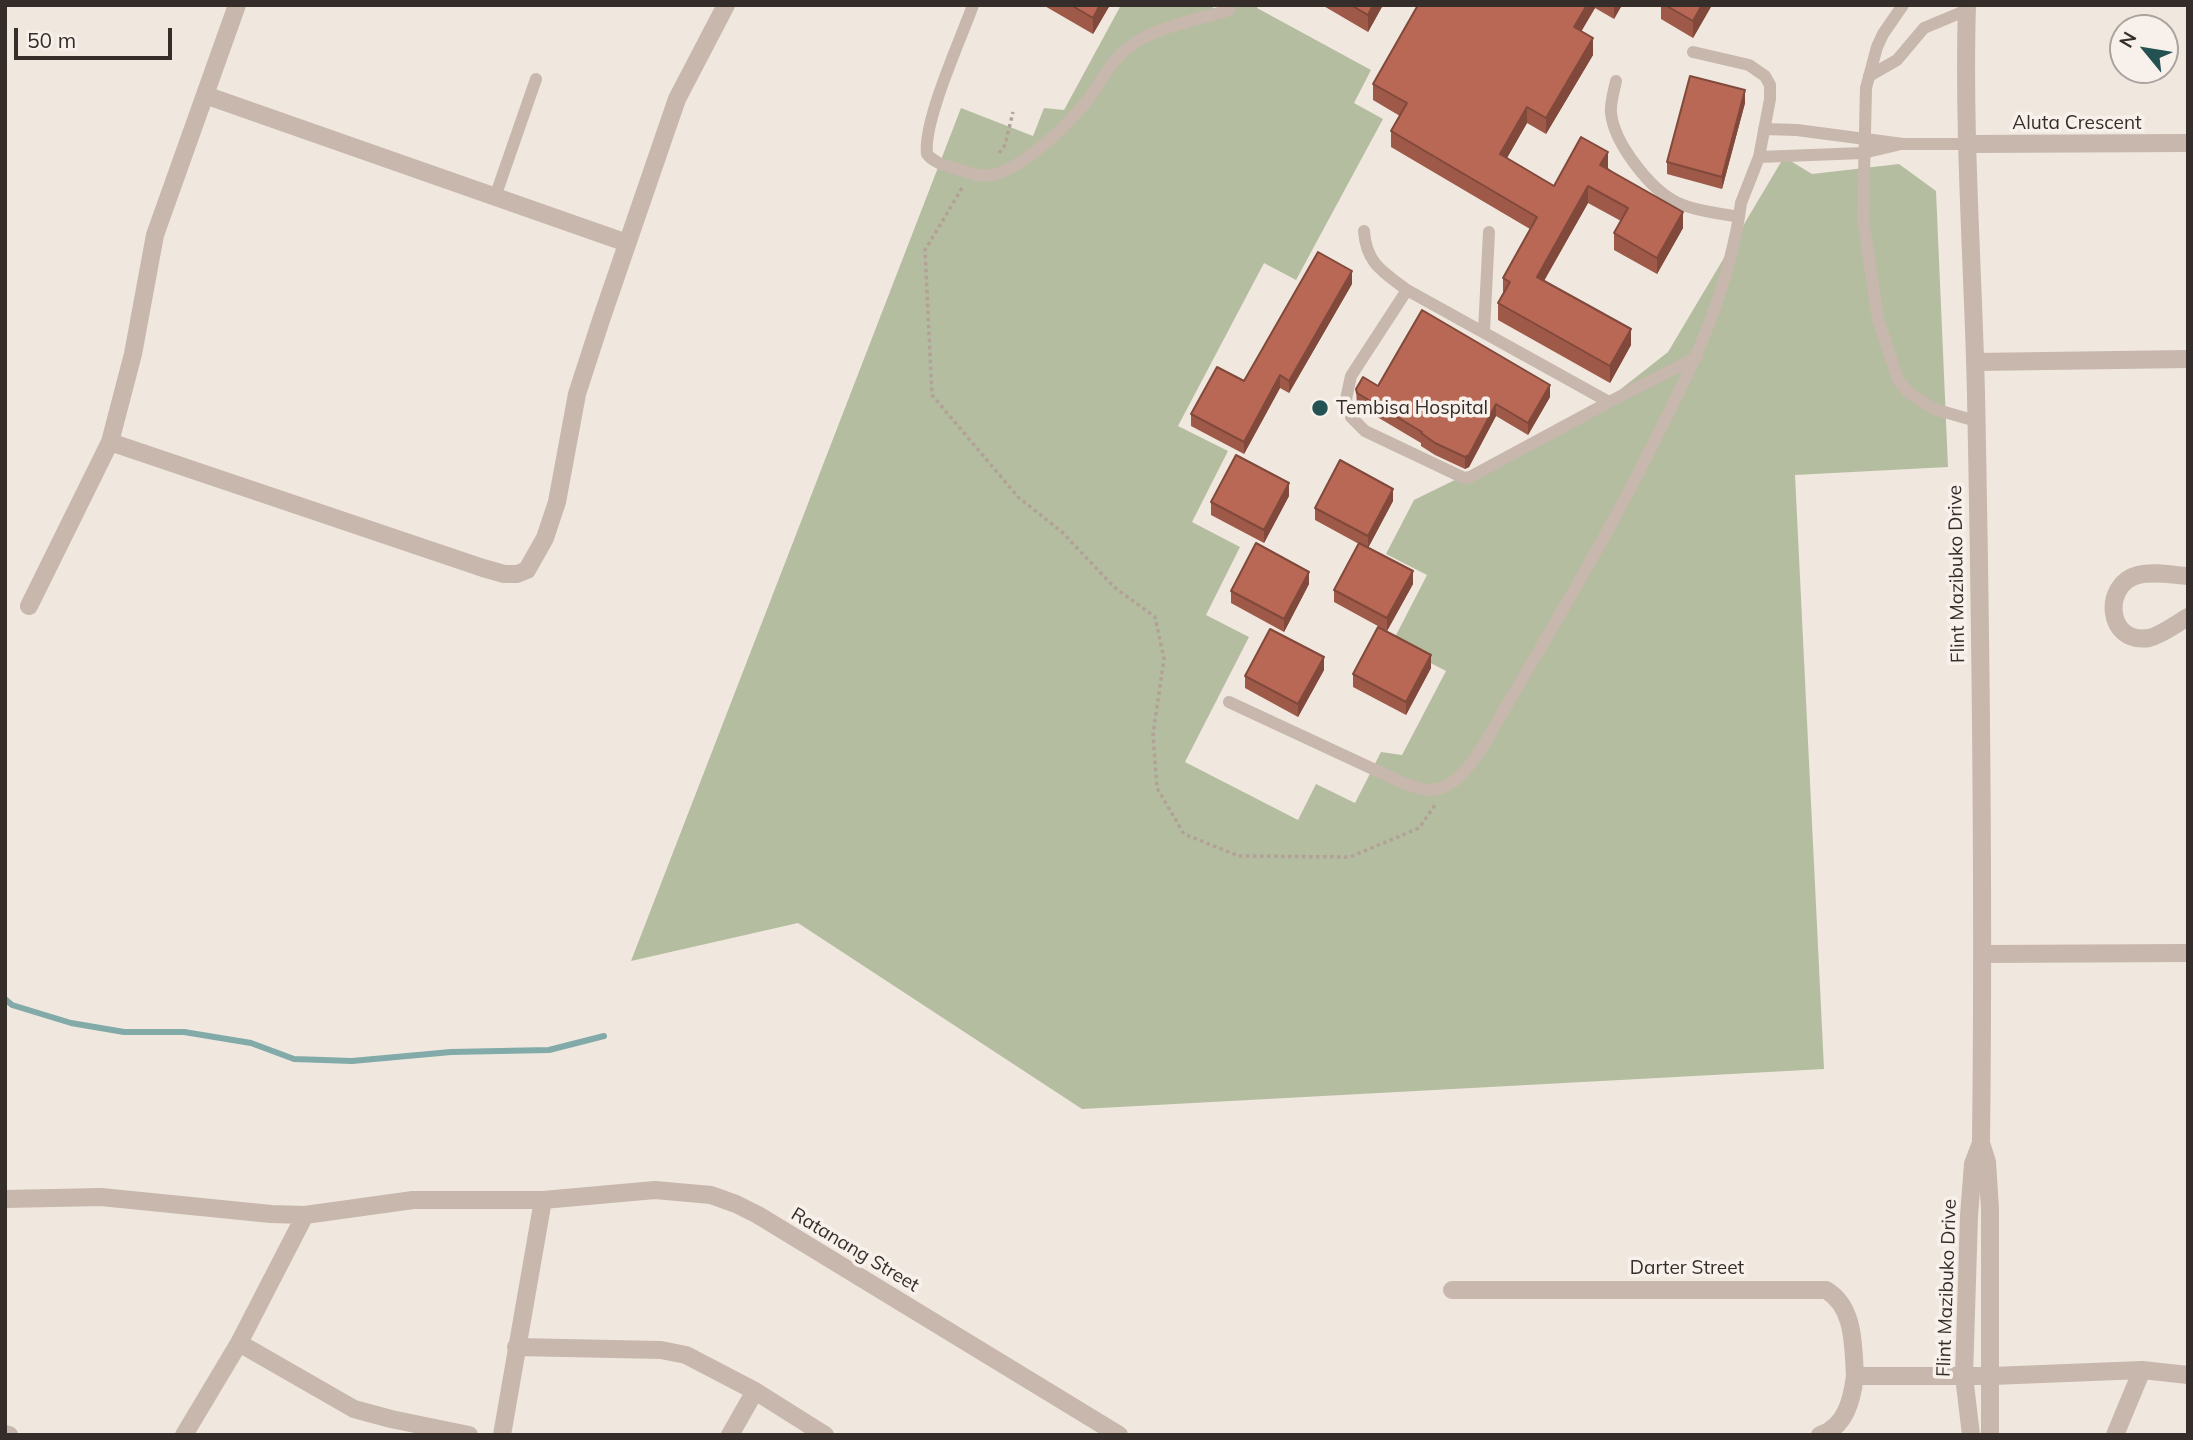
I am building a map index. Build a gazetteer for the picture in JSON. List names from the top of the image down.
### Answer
{
  "streets": {
    "street": [
      "Aluta Crescent",
      "Flint Mazibuko Drive",
      "Ratanang Street",
      "Darter Street"
    ]
  },
  "crossings": [
    ["Aluta Crescent", "Flint Mazibuko Drive"]
  ],
  "places": ["Tembisa Hospital"],
  "scale_bar": "50 m",
  "north": "top left"
}
